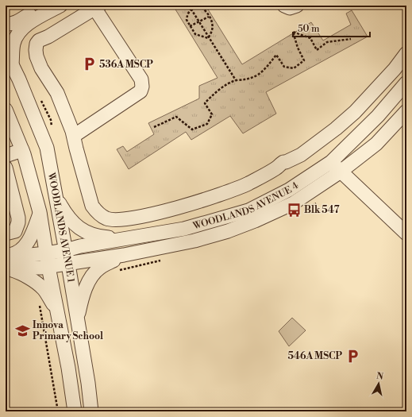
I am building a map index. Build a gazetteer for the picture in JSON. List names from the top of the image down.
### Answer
{
  "streets": {
    "street": ["WOODLANDS AVENUE 4", "WOODLANDS AVENUE 1"]
  },
  "crossings": [
    ["WOODLANDS AVENUE 4", "WOODLANDS AVENUE 1"]
  ],
  "places": {
    "parking": ["536A MSCP", "546A MSCP"],
    "bus stop": ["Blk 547"],
    "school or university": ["Innova Primary School"]
  },
  "scale_bar": "50 m",
  "north": "top"
}
